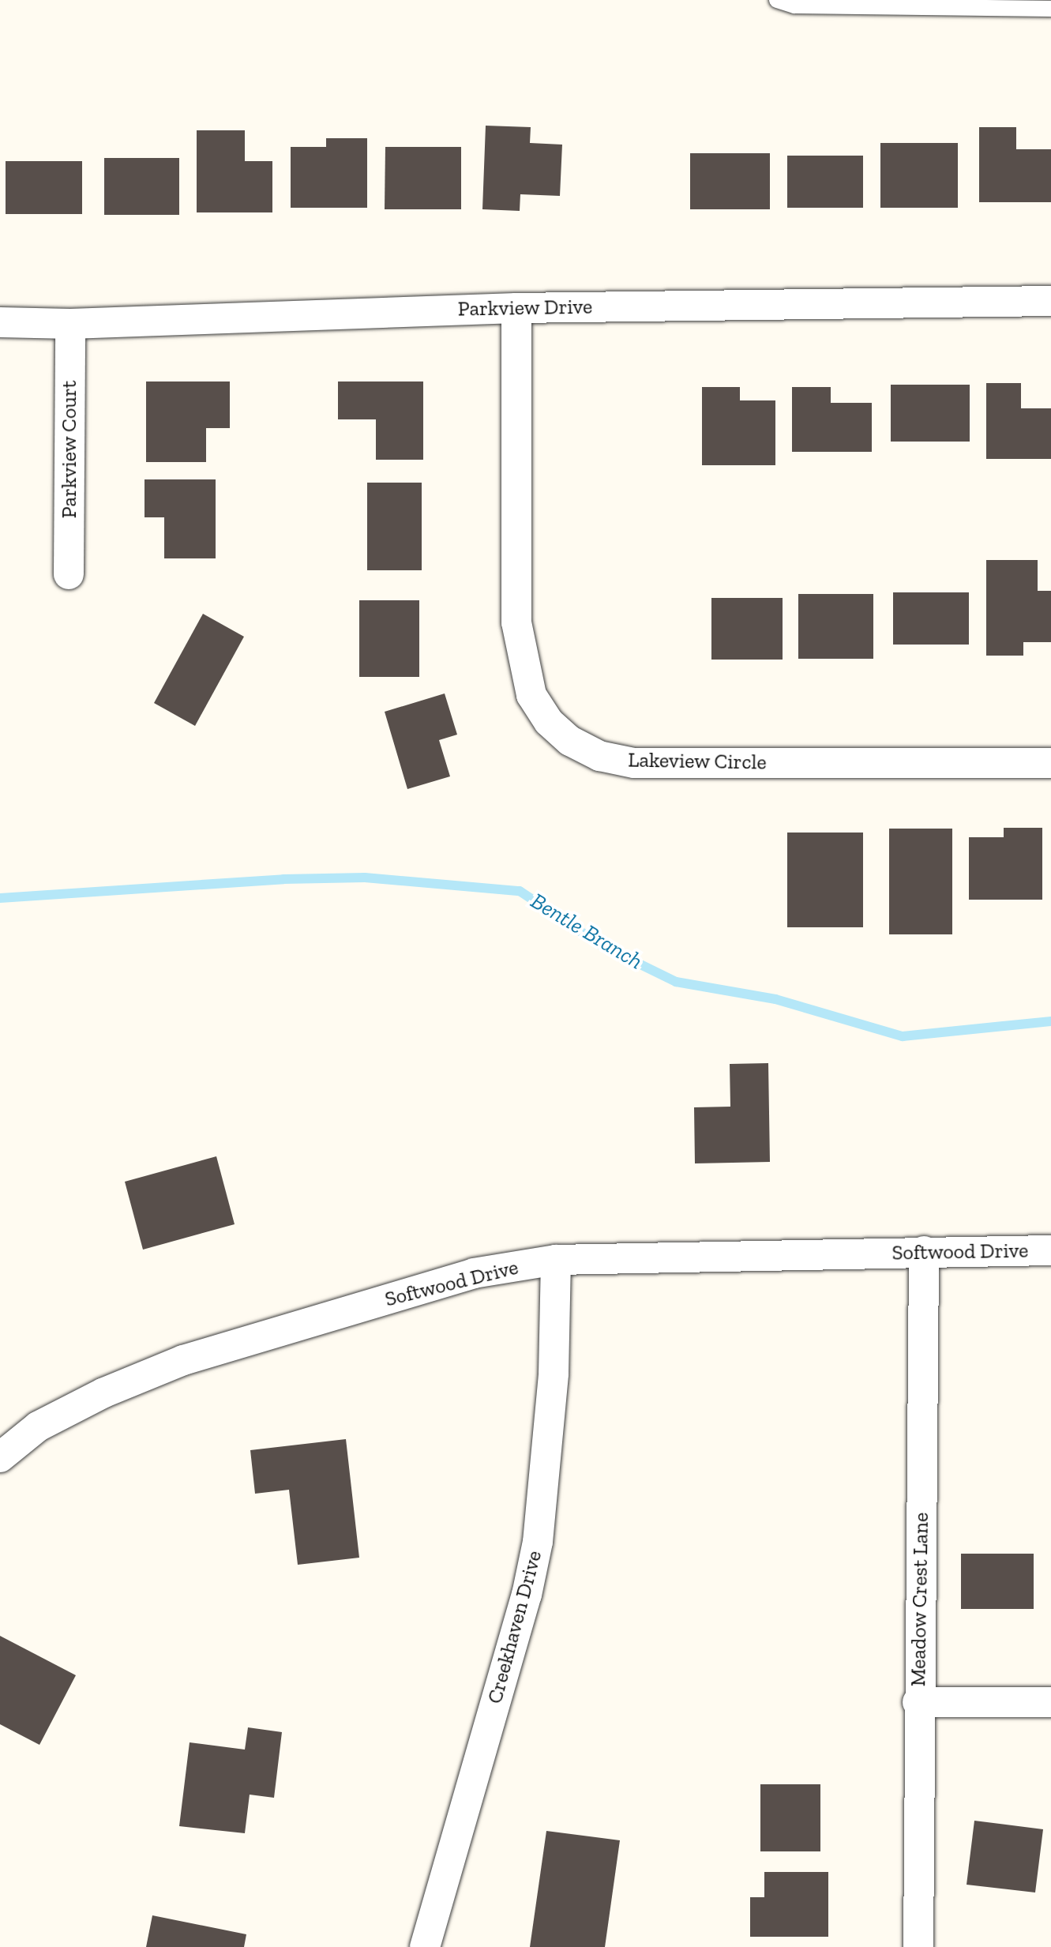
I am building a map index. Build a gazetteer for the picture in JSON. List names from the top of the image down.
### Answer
{
  "streets": {
    "street": [
      "Parkview Drive",
      "Parkview Court",
      "Lakeview Circle",
      "Softwood Drive",
      "Meadow Crest Lane",
      "Creekhaven Drive"
    ]
  },
  "crossings": [
    ["Parkview Drive", "Parkview Court"],
    ["Parkview Drive", "Lakeview Circle"],
    ["Softwood Drive", "Meadow Crest Lane"],
    ["Softwood Drive", "Creekhaven Drive"]
  ],
  "water": ["Bentle Branch"]
}
